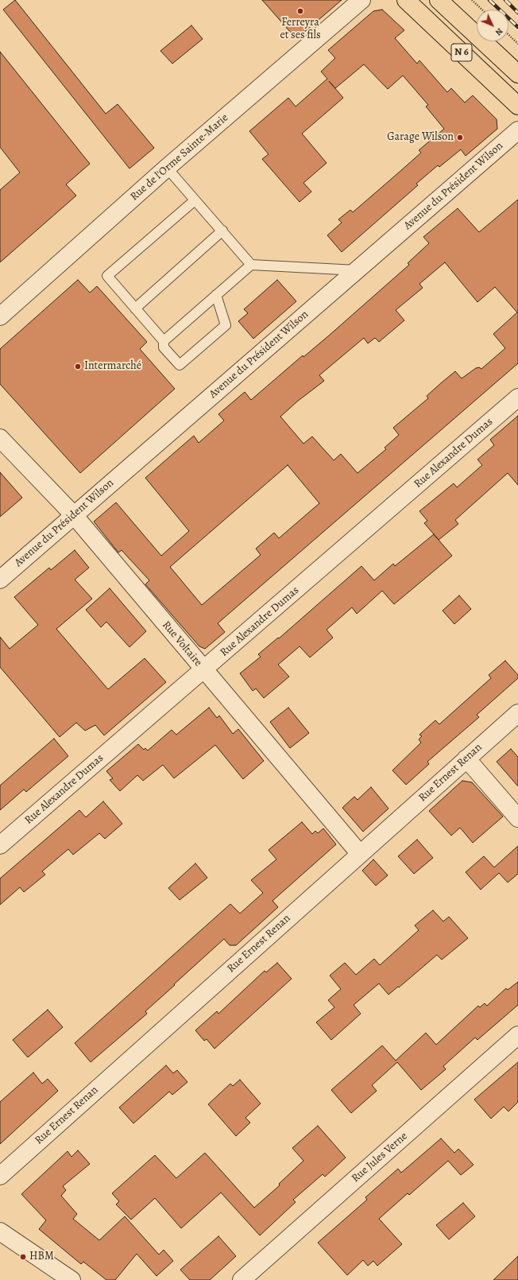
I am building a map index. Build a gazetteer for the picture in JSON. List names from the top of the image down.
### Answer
{
  "streets": {
    "main road": ["N 6"],
    "street": [
      "Rue de l'Orme Sainte-Marie",
      "Avenue du Président Wilson",
      "Rue Alexandre Dumas",
      "Rue Voltaire",
      "Rue Ernest Renan",
      "Rue Jules Verne"
    ]
  },
  "crossings": [
    ["Avenue du Président Wilson", "Rue Voltaire"],
    ["Rue Alexandre Dumas", "Rue Voltaire"],
    ["Rue Voltaire", "Rue Ernest Renan"]
  ],
  "places": [
    "Ferreyra et ses fils",
    "Garage Wilson",
    "Intermarché",
    "HBM"
  ],
  "north": "bottom right"
}
